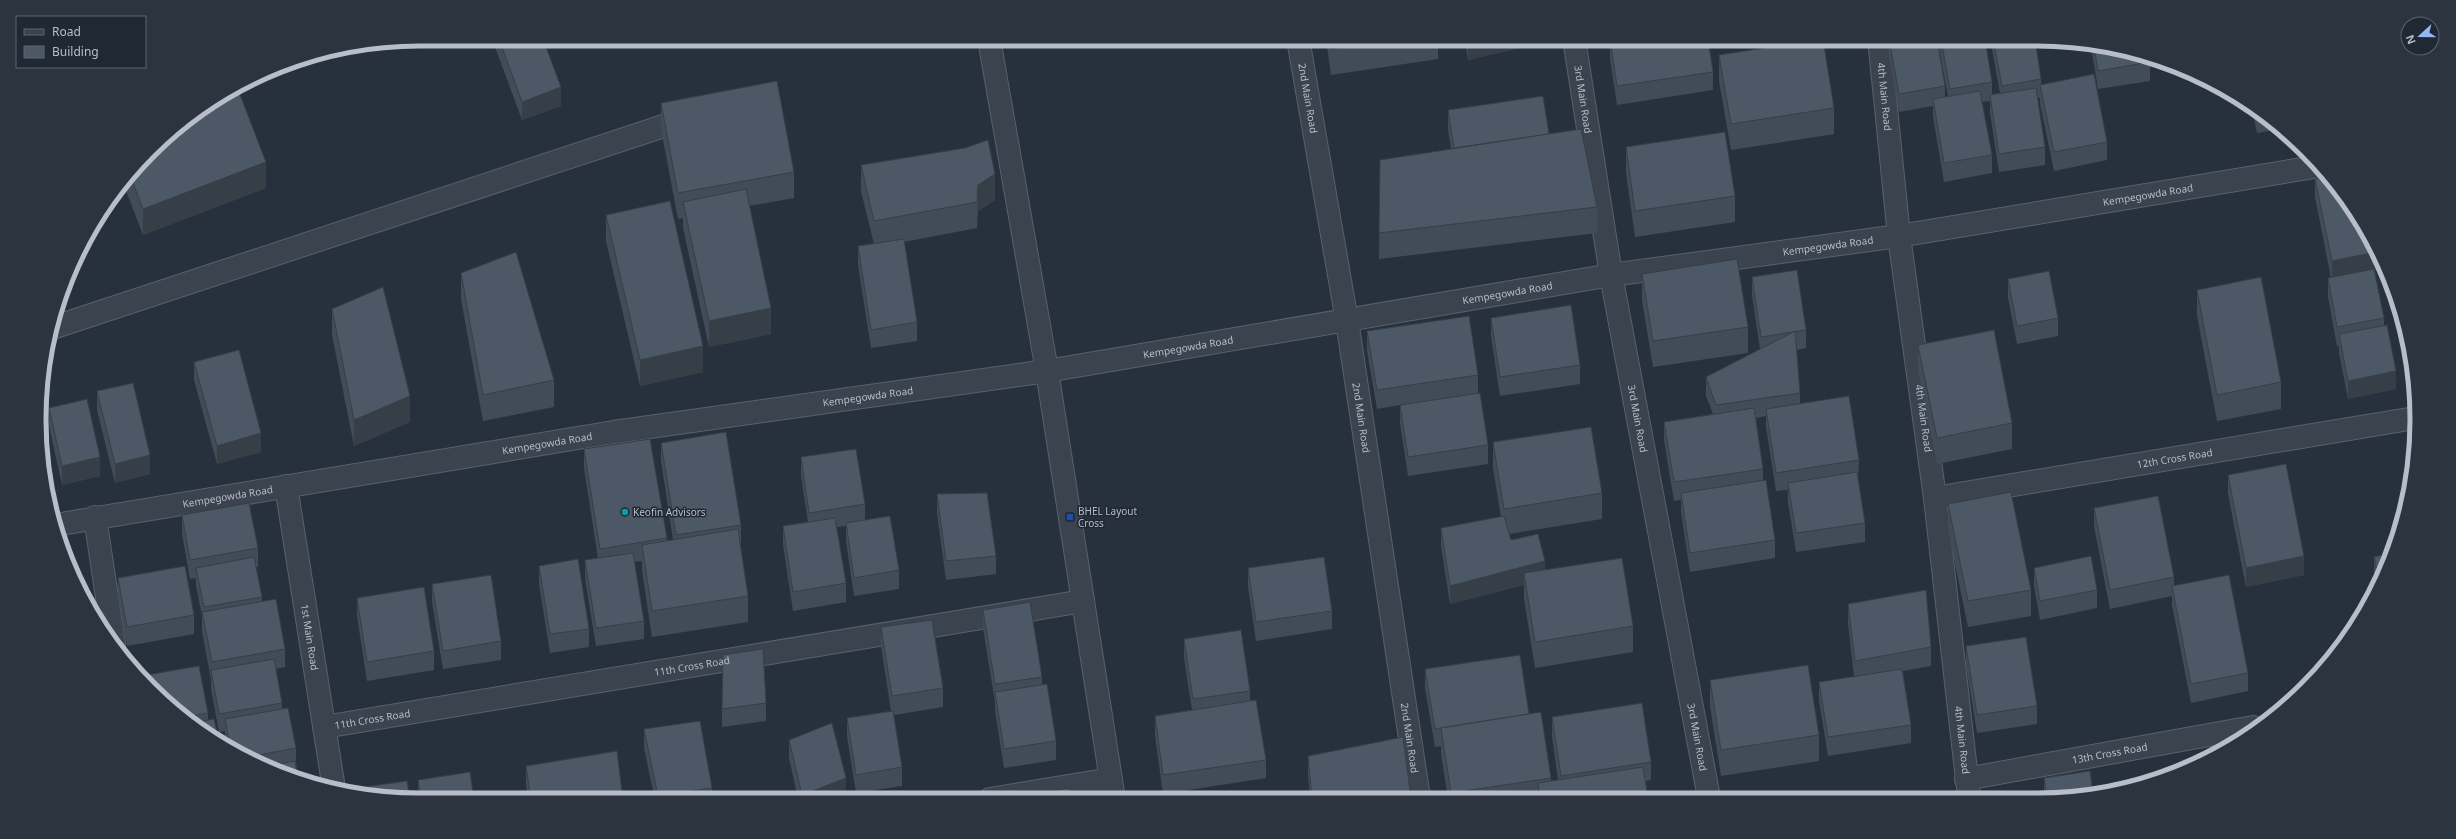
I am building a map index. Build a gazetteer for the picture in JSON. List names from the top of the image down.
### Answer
{
  "streets": {
    "street": [
      "4th Main Road",
      "2nd Main Road",
      "3rd Main Road",
      "Kempegowda Road",
      "12th Cross Road",
      "1st Main Road",
      "11th Cross Road",
      "13th Cross Road"
    ]
  },
  "crossings": [
    ["4th Main Road", "Kempegowda Road"],
    ["4th Main Road", "12th Cross Road"],
    ["4th Main Road", "13th Cross Road"],
    ["2nd Main Road", "Kempegowda Road"],
    ["3rd Main Road", "Kempegowda Road"],
    ["Kempegowda Road", "1st Main Road"],
    ["1st Main Road", "11th Cross Road"]
  ],
  "places": {
    "other": ["Keofin Advisors"],
    "transit": ["BHEL Layout Cross"]
  },
  "legend": ["Road", "Building"],
  "north": "left"
}
